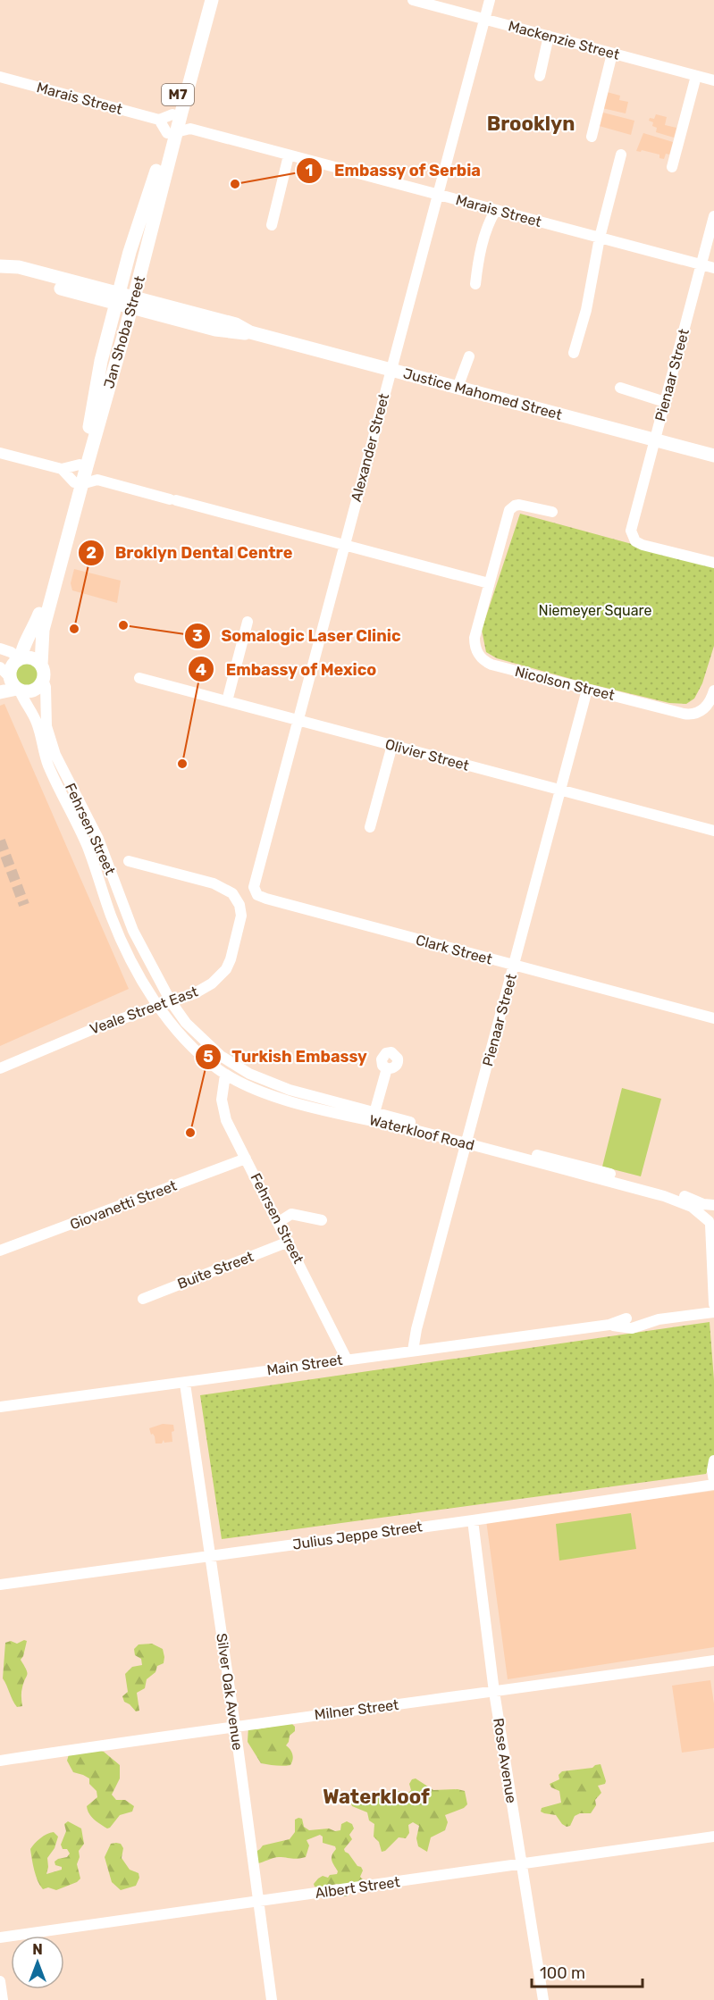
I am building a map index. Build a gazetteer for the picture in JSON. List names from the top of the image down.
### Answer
{
  "streets": {
    "main road": ["M7", "Jan Shoba Street", "Justice Mahomed Street"],
    "street": [
      "Mackenzie Street",
      "Marais Street",
      "Pienaar Street",
      "Alexander Street",
      "Nicolson Street",
      "Olivier Street",
      "Fehrsen Street",
      "Clark Street",
      "Veale Street East",
      "Waterkloof Road",
      "Giovanetti Street",
      "Buite Street",
      "Main Street",
      "Julius Jeppe Street",
      "Silver Oak Avenue",
      "Milner Street",
      "Rose Avenue",
      "Albert Street"
    ]
  },
  "crossings": [
    ["Mackenzie Street", "Alexander Street"],
    ["M7", "Jan Shoba Street"],
    ["M7", "Fehrsen Street"],
    ["Marais Street", "Jan Shoba Street"],
    ["Marais Street", "Pienaar Street"],
    ["Marais Street", "Alexander Street"],
    ["Jan Shoba Street", "Justice Mahomed Street"],
    ["Jan Shoba Street", "Fehrsen Street"],
    ["Pienaar Street", "Justice Mahomed Street"],
    ["Pienaar Street", "Nicolson Street"],
    ["Pienaar Street", "Olivier Street"],
    ["Pienaar Street", "Clark Street"],
    ["Pienaar Street", "Waterkloof Road"],
    ["Pienaar Street", "Main Street"],
    ["Justice Mahomed Street", "Alexander Street"],
    ["Alexander Street", "Olivier Street"],
    ["Alexander Street", "Clark Street"],
    ["Fehrsen Street", "Veale Street East"],
    ["Fehrsen Street", "Waterkloof Road"],
    ["Fehrsen Street", "Giovanetti Street"],
    ["Fehrsen Street", "Buite Street"],
    ["Fehrsen Street", "Main Street"],
    ["Veale Street East", "Waterkloof Road"],
    ["Main Street", "Silver Oak Avenue"],
    ["Julius Jeppe Street", "Silver Oak Avenue"],
    ["Julius Jeppe Street", "Rose Avenue"],
    ["Silver Oak Avenue", "Milner Street"],
    ["Silver Oak Avenue", "Albert Street"],
    ["Milner Street", "Rose Avenue"],
    ["Rose Avenue", "Albert Street"]
  ],
  "districts": ["Brooklyn", "Waterkloof"],
  "parks": ["Niemeyer Square"],
  "places": [
    "Embassy of Serbia",
    "Somalogic Laser Clinic",
    "Broklyn Dental Centre",
    "Embassy of Mexico",
    "Turkish Embassy"
  ],
  "scale_bar": "100 m",
  "north": "top"
}
